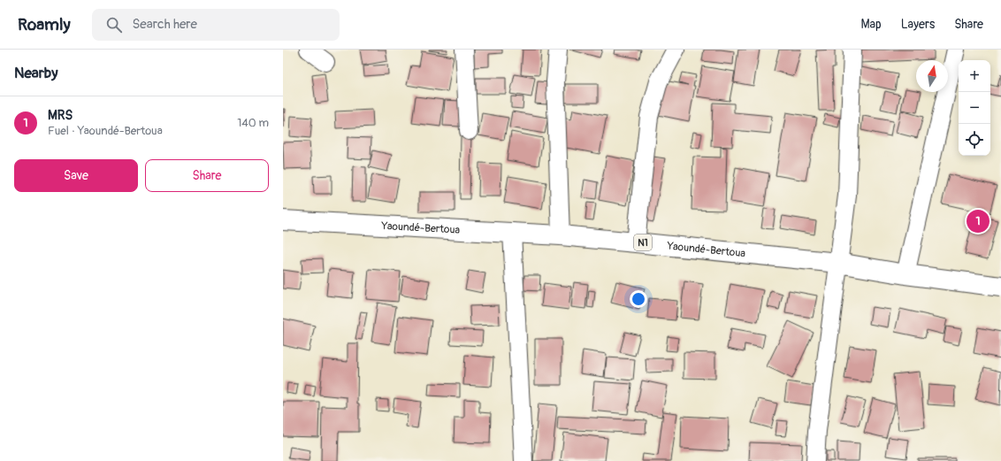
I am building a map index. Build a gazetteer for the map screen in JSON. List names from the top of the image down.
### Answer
{
  "streets": {
    "highway": ["Yaoundé-Bertoua", "N1"]
  },
  "north": "top",
  "page": {
    "header": "Roamly",
    "search": "Search here",
    "nav": ["Map", "Layers", "Share"],
    "heading": "Nearby",
    "map_buttons": ["+", "−"],
    "list": [
      {
        "mark": "1",
        "name": "MRS",
        "note": "Fuel · Yaoundé-Bertoua",
        "value": "140 m"
      }
    ],
    "buttons": ["Save", "Share"],
    "pins": "1"
  }
}
